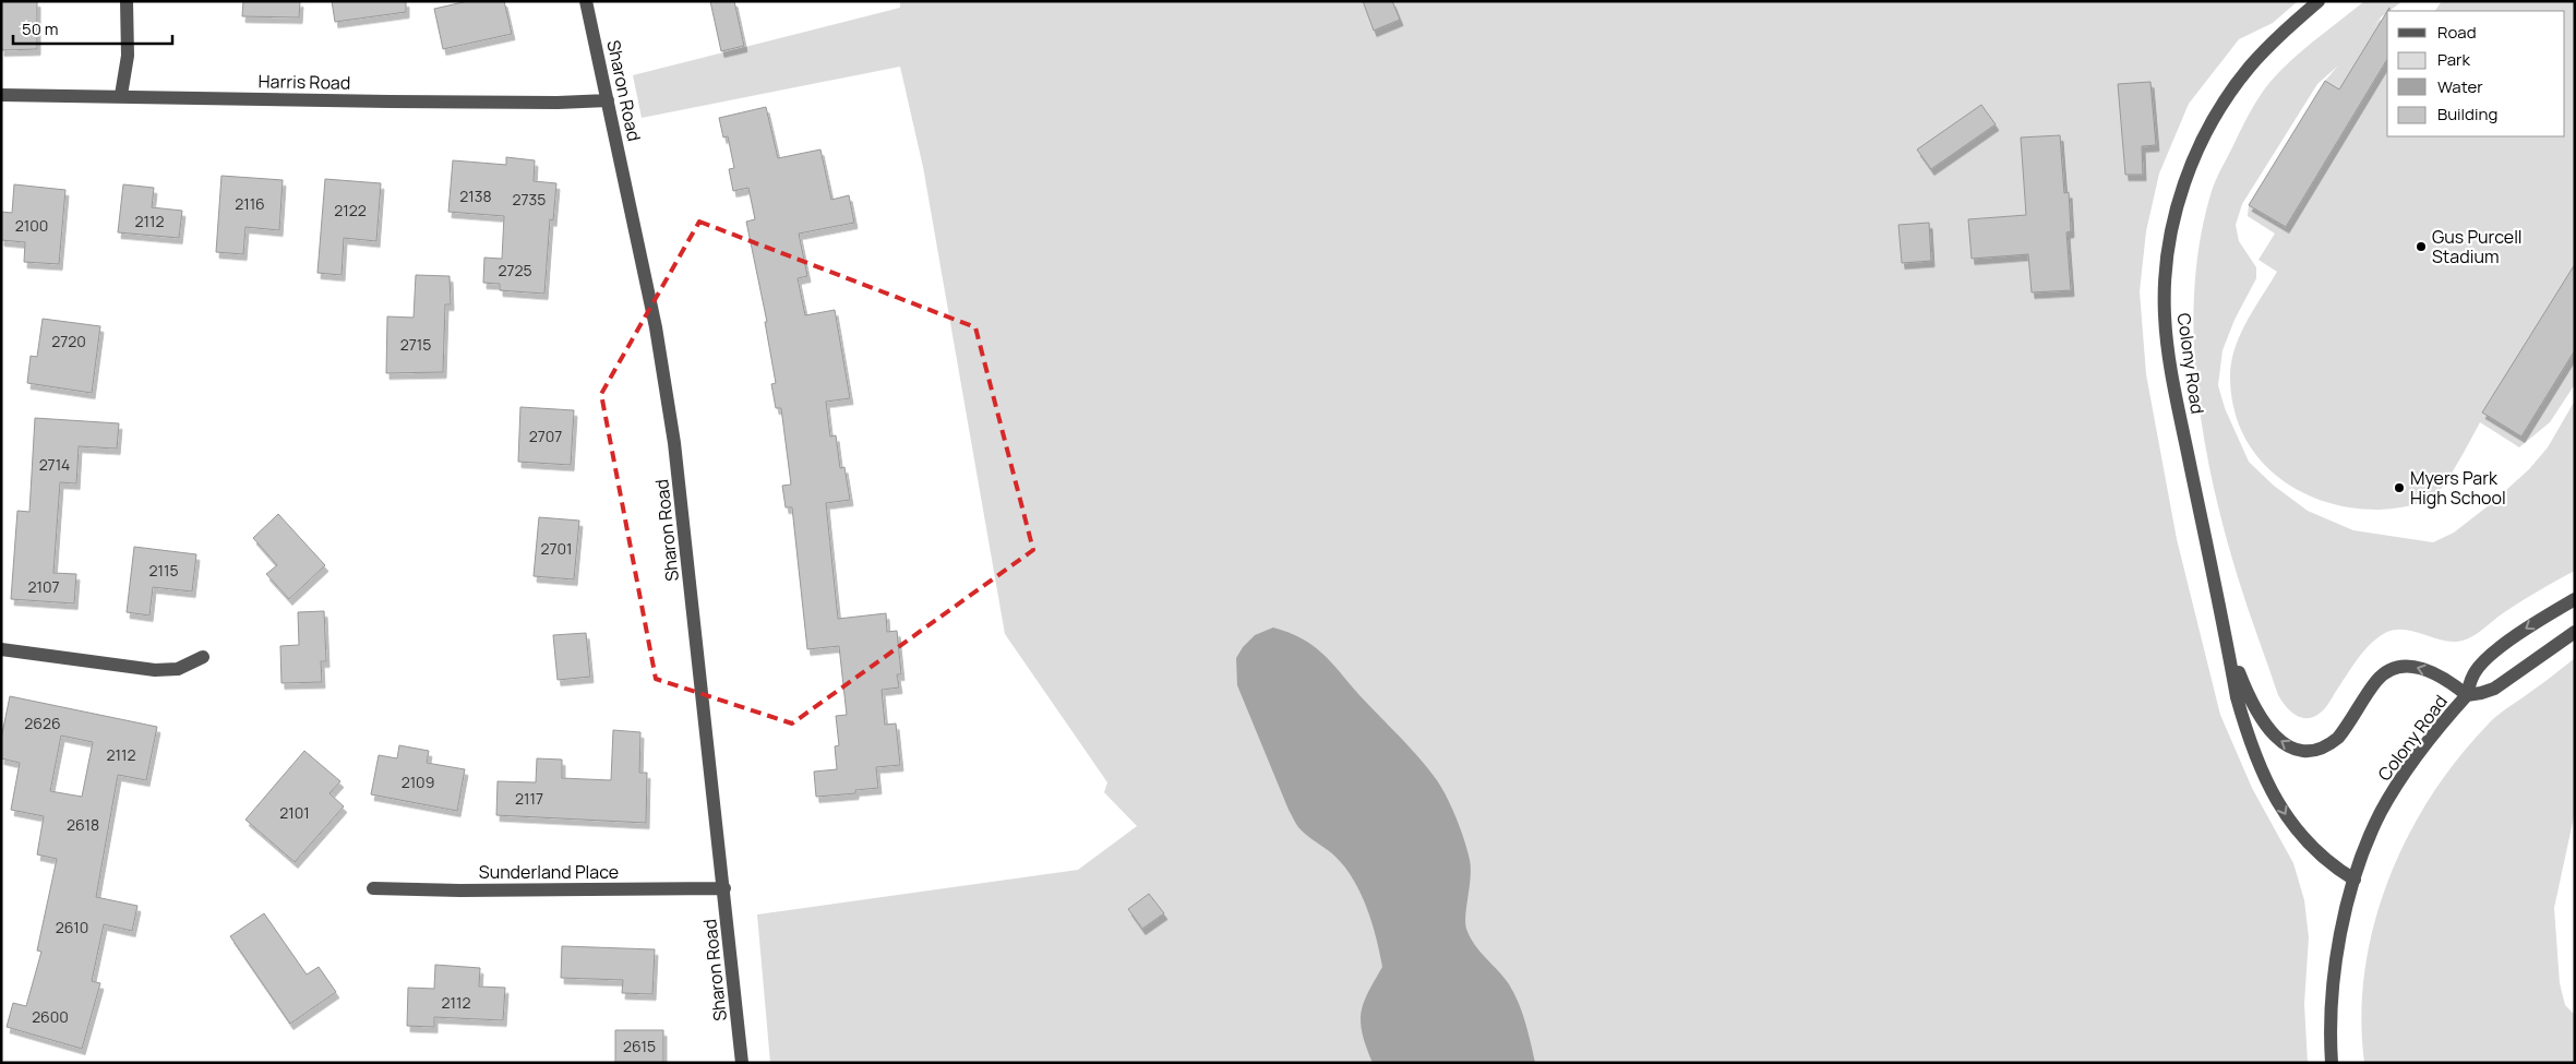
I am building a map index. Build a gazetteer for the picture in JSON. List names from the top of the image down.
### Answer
{
  "streets": {
    "street": [
      "Harris Road",
      "Sharon Road",
      "Colony Road",
      "Sunderland Place"
    ]
  },
  "crossings": [
    ["Harris Road", "Sharon Road"],
    ["Sharon Road", "Sunderland Place"]
  ],
  "places": ["Gus Purcell Stadium", "Myers Park High School"],
  "house_numbers": [
    "2138",
    "2735",
    "2116",
    "2122",
    "2112",
    "2100",
    "2725",
    "2720",
    "2715",
    "2707",
    "2714",
    "2701",
    "2115",
    "2107",
    "2626",
    "2112",
    "2109",
    "2117",
    "2101",
    "2618",
    "2610",
    "2112",
    "2600",
    "2615"
  ],
  "legend": [
    "Road",
    "Park",
    "Water",
    "Building"
  ],
  "scale_bar": "50 m"
}
